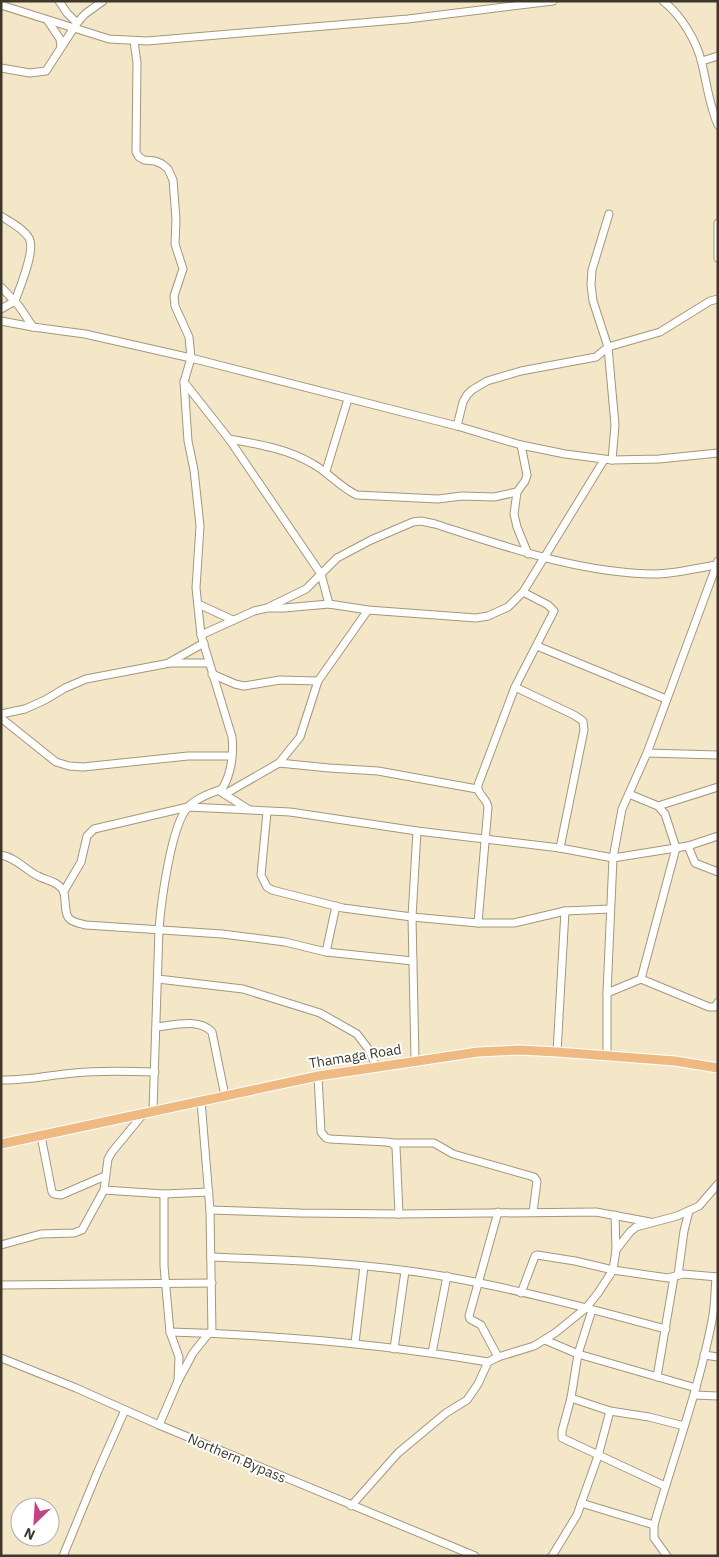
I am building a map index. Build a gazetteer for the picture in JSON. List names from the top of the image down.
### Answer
{
  "streets": {
    "main road": ["Thamaga Road"],
    "street": ["Northern Bypass"]
  },
  "north": "bottom left"
}
